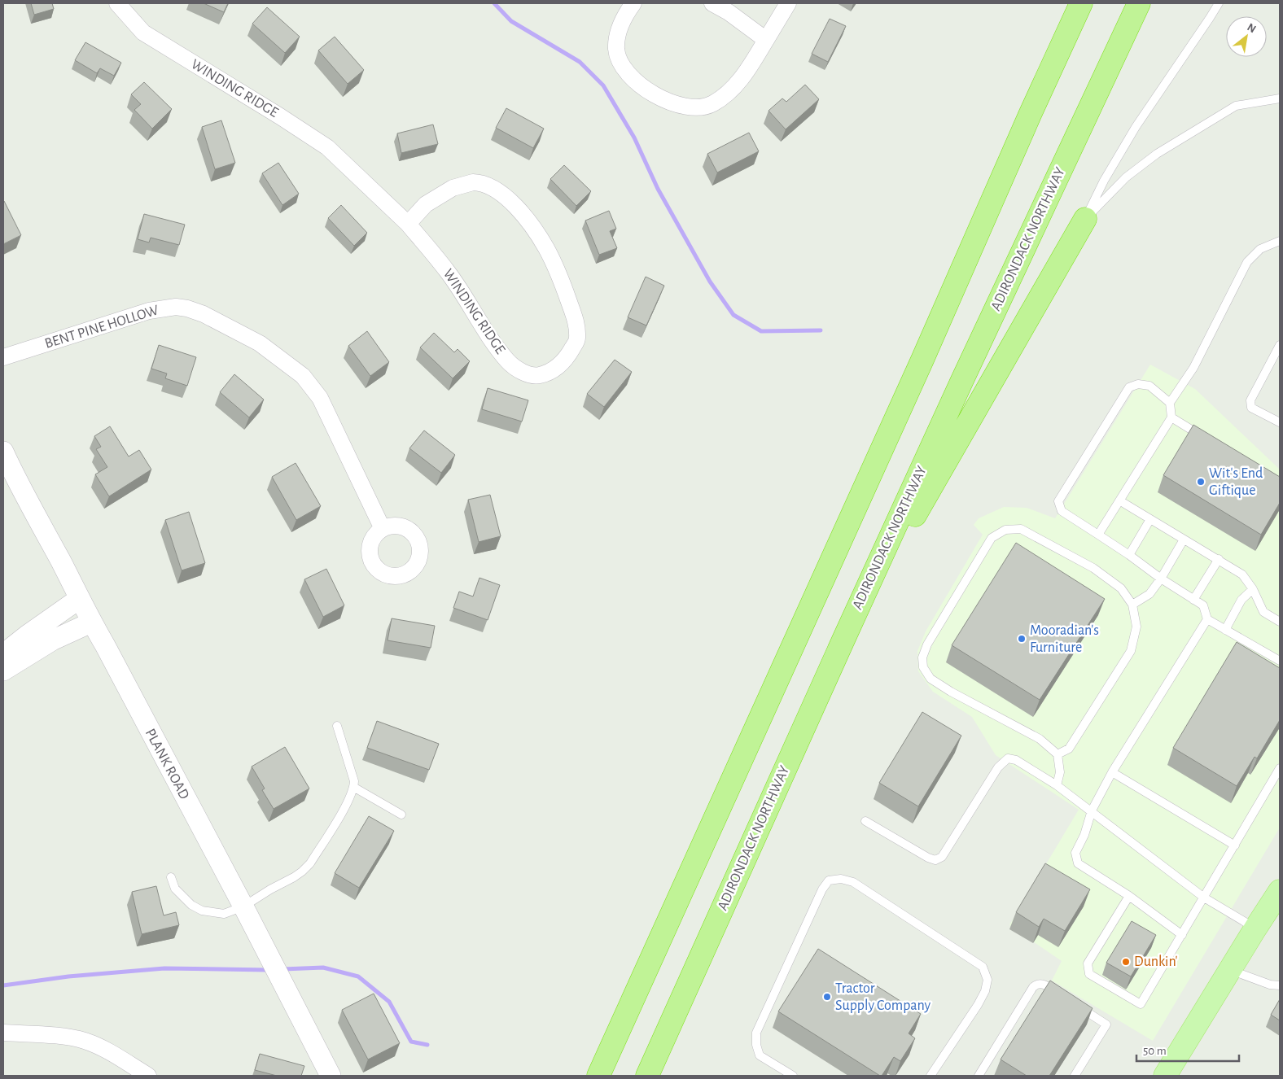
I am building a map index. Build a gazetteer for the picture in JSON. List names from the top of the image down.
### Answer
{
  "streets": {
    "highway": ["ADIRONDACK NORTHWAY"],
    "street": ["WINDING RIDGE", "BENT PINE HOLLOW", "PLANK ROAD"]
  },
  "places": [
    "Wit's End Giftique",
    "Mooradian's Furniture",
    "Dunkin'",
    "Tractor Supply Company"
  ],
  "scale_bar": "50 m",
  "north": "top right"
}
